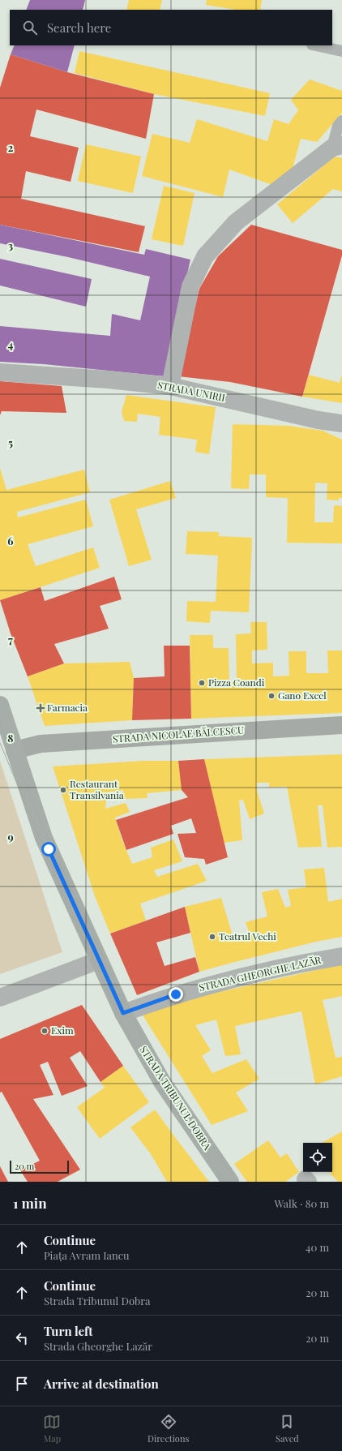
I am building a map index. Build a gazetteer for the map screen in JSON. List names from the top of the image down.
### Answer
{
  "streets": {
    "main road": ["STRADA NICOLAE BĂLCESCU", "STRADA TRIBUNUL DOBRA"],
    "street": ["STRADA UNIRII", "STRADA GHEORGHE LAZĂR"]
  },
  "crossings": [
    ["STRADA NICOLAE BĂLCESCU", "STRADA TRIBUNUL DOBRA"],
    ["STRADA GHEORGHE LAZĂR", "STRADA TRIBUNUL DOBRA"]
  ],
  "places": {
    "other": [
      "Pizza Coandi",
      "Gano Excel",
      "Restaurant Transilvania",
      "Teatrul Vechi",
      "Exim"
    ],
    "health": ["Farmacia"]
  },
  "scale_bar": "20 m",
  "page": {
    "search": "Search here",
    "scale": "20 m",
    "heading": ["1 min", "Walk · 80 m"],
    "list": [
      ["Continue", "Piața Avram Iancu", "40 m"],
      ["Continue", "Strada Tribunul Dobra", "20 m"],
      ["Turn left", "Strada Gheorghe Lazăr", "20 m"],
      "Arrive at destination"
    ],
    "nav": ["Map", "Directions", "Saved"]
  },
  "grid": {
    "rows": [
      "2",
      "3",
      "4",
      "5",
      "6",
      "7",
      "8",
      "9"
    ]
  }
}
